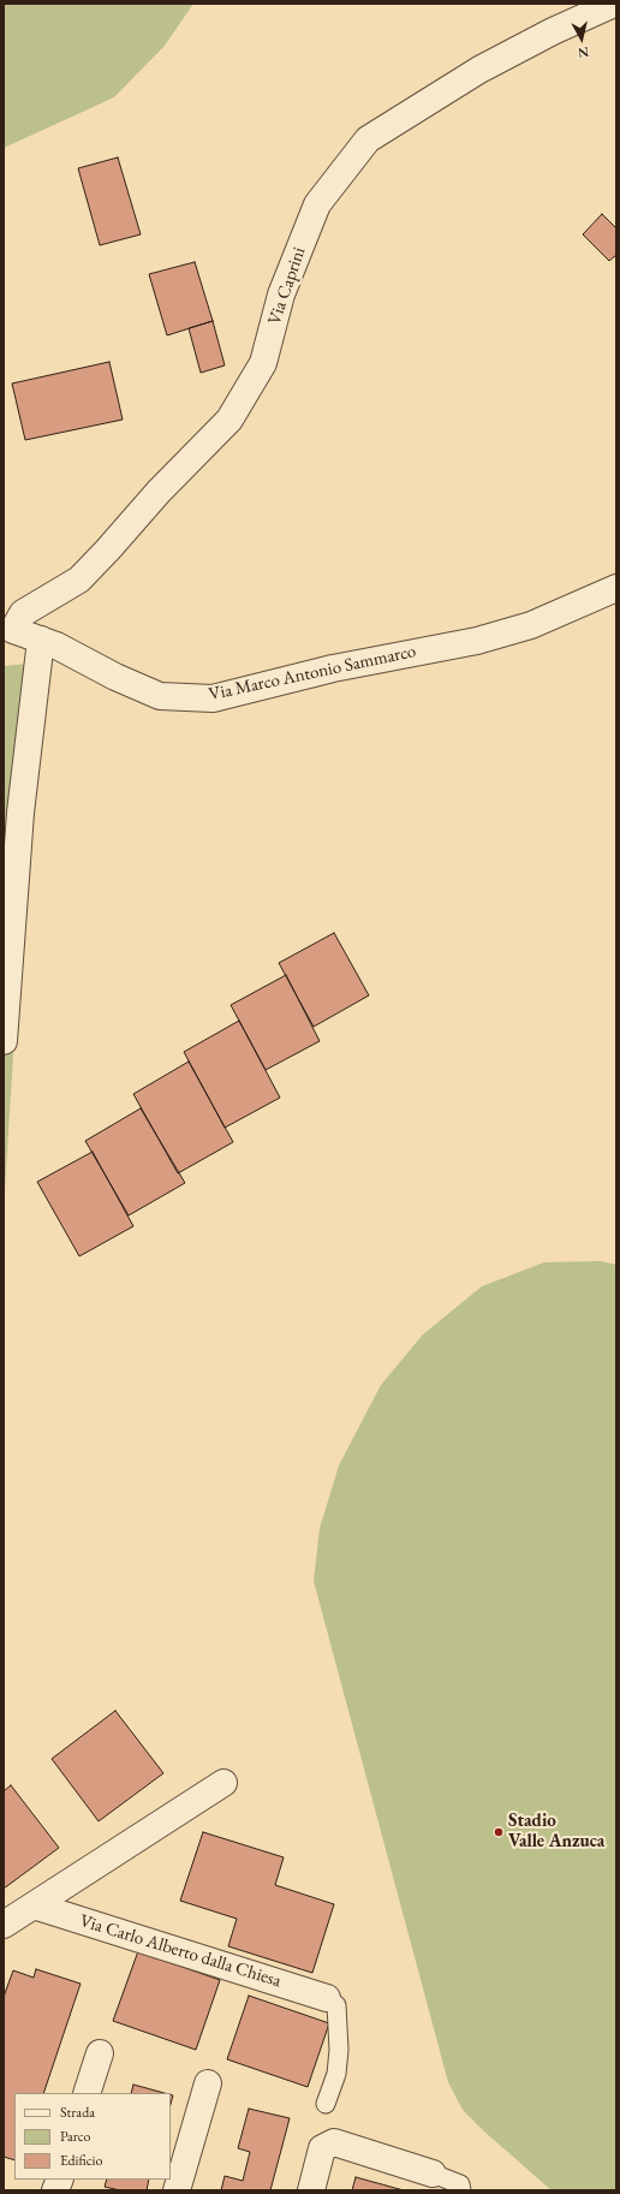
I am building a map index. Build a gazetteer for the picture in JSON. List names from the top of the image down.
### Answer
{
  "streets": {
    "street": ["Via Caprini", "Via Marco Antonio Sammarco", "Via Carlo Alberto dalla Chiesa"]
  },
  "crossings": [
    ["Via Caprini", "Via Marco Antonio Sammarco"]
  ],
  "places": ["Stadio Valle Anzuca"],
  "legend": ["Strada", "Parco", "Edificio"],
  "north": "bottom"
}
